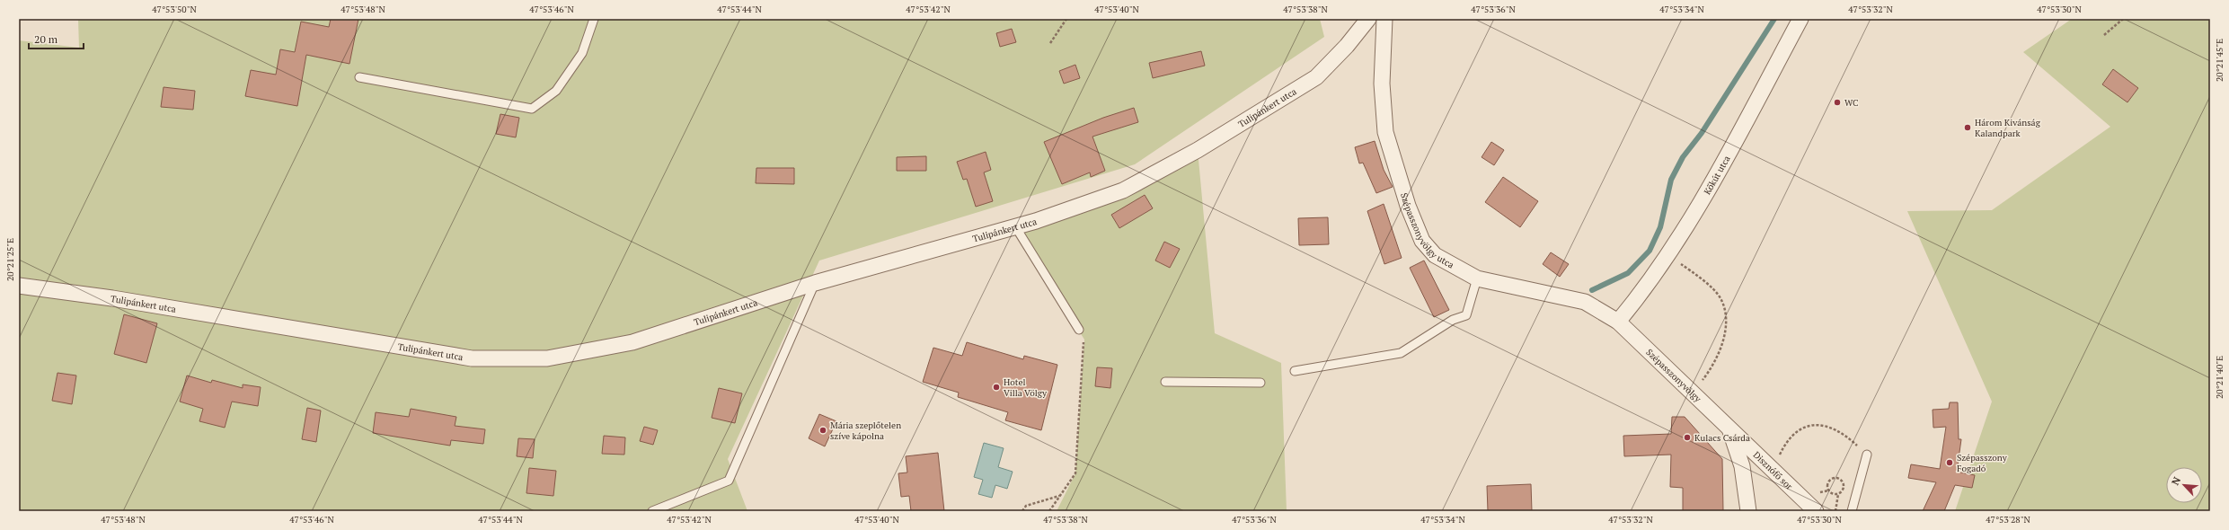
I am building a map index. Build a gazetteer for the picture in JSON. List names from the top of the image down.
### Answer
{
  "streets": {
    "street": [
      "Tulipánkert utca",
      "Kőkút utca",
      "Szépasszonyvölgy utca",
      "Szépasszonyvölgy",
      "Disznófő sor"
    ]
  },
  "crossings": [
    ["Kőkút utca", "Szépasszonyvölgy utca"],
    ["Kőkút utca", "Szépasszonyvölgy"],
    ["Szépasszonyvölgy utca", "Szépasszonyvölgy"],
    ["Szépasszonyvölgy", "Disznófő sor"]
  ],
  "places": [
    "WC",
    "Három Kivánság Kalandpark",
    "Hotel Villa Völgy",
    "Mária szeplőtelen szíve kápolna",
    "Kulacs Csárda",
    "Szépasszony Fogadó"
  ],
  "scale_bar": "20 m",
  "north": "top left",
  "coordinates": [
    "47°53'50\"N",
    "47°53'48\"N",
    "47°53'46\"N",
    "47°53'44\"N",
    "47°53'42\"N",
    "47°53'40\"N",
    "47°53'38\"N",
    "47°53'36\"N",
    "47°53'34\"N",
    "47°53'32\"N",
    "47°53'30\"N",
    "20°21'45\"E",
    "20°21'25\"E",
    "20°21'40\"E",
    "47°53'28\"N"
  ]
}
